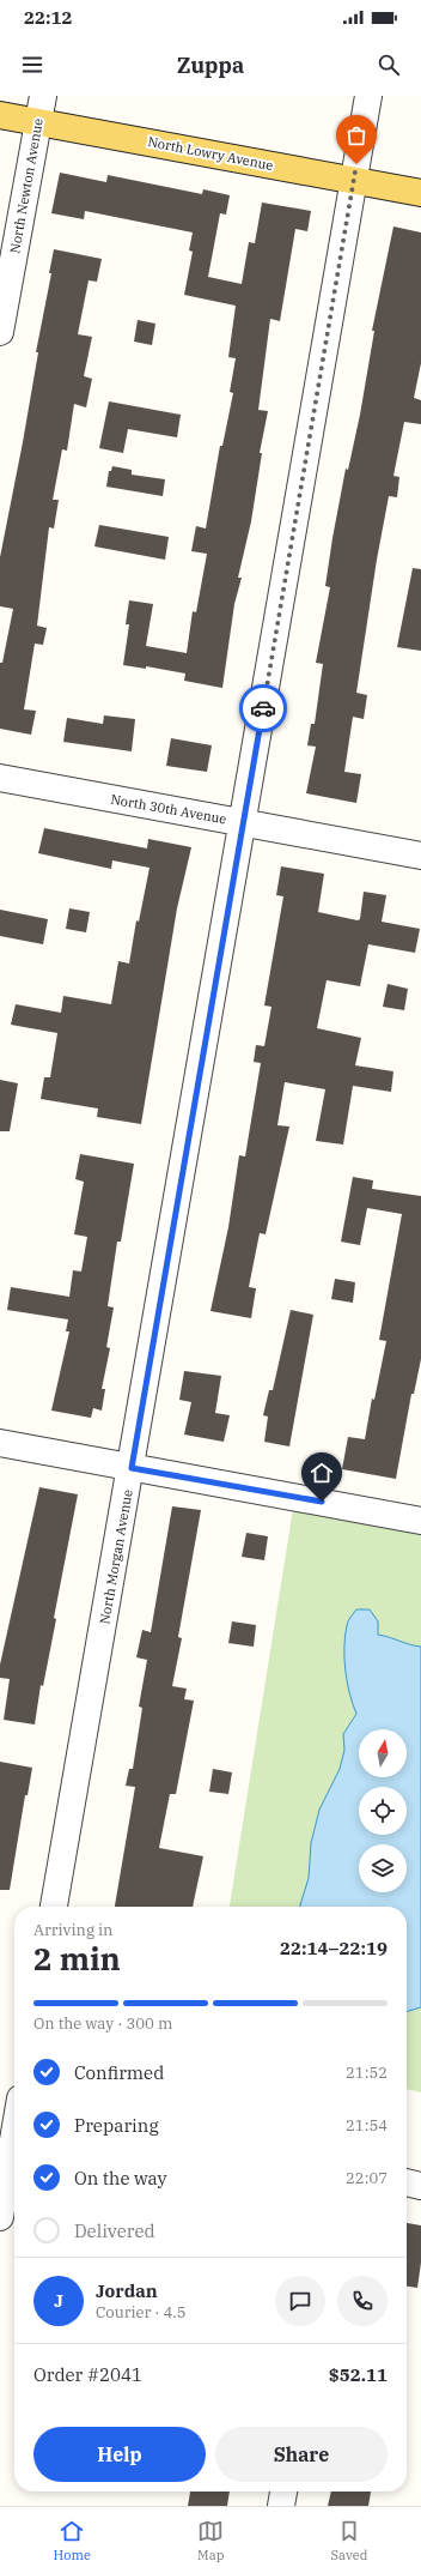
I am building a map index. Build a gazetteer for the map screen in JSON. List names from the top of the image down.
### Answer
{
  "streets": {
    "main road": ["North Lowry Avenue"],
    "street": ["North Newton Avenue", "North 30th Avenue", "North Morgan Avenue"]
  },
  "crossings": [
    ["North Lowry Avenue", "North Newton Avenue"],
    ["North Lowry Avenue", "North Morgan Avenue"],
    ["North 30th Avenue", "North Morgan Avenue"]
  ],
  "north": "top",
  "page": {
    "status": "22:12",
    "header": "Zuppa",
    "heading": ["2 min", "Arriving in", "22:14–22:19"],
    "panel": [
      "Jordan",
      "Courier · 4.5",
      "Order #2041",
      "$52.11"
    ],
    "bar": "On the way · 300 m",
    "list": [
      ["Confirmed", "21:52"],
      ["Preparing", "21:54"],
      ["On the way", "22:07"],
      "Delivered"
    ],
    "round": "J",
    "buttons": ["Help", "Share"],
    "tabs": ["Home", "Map", "Saved"]
  }
}
